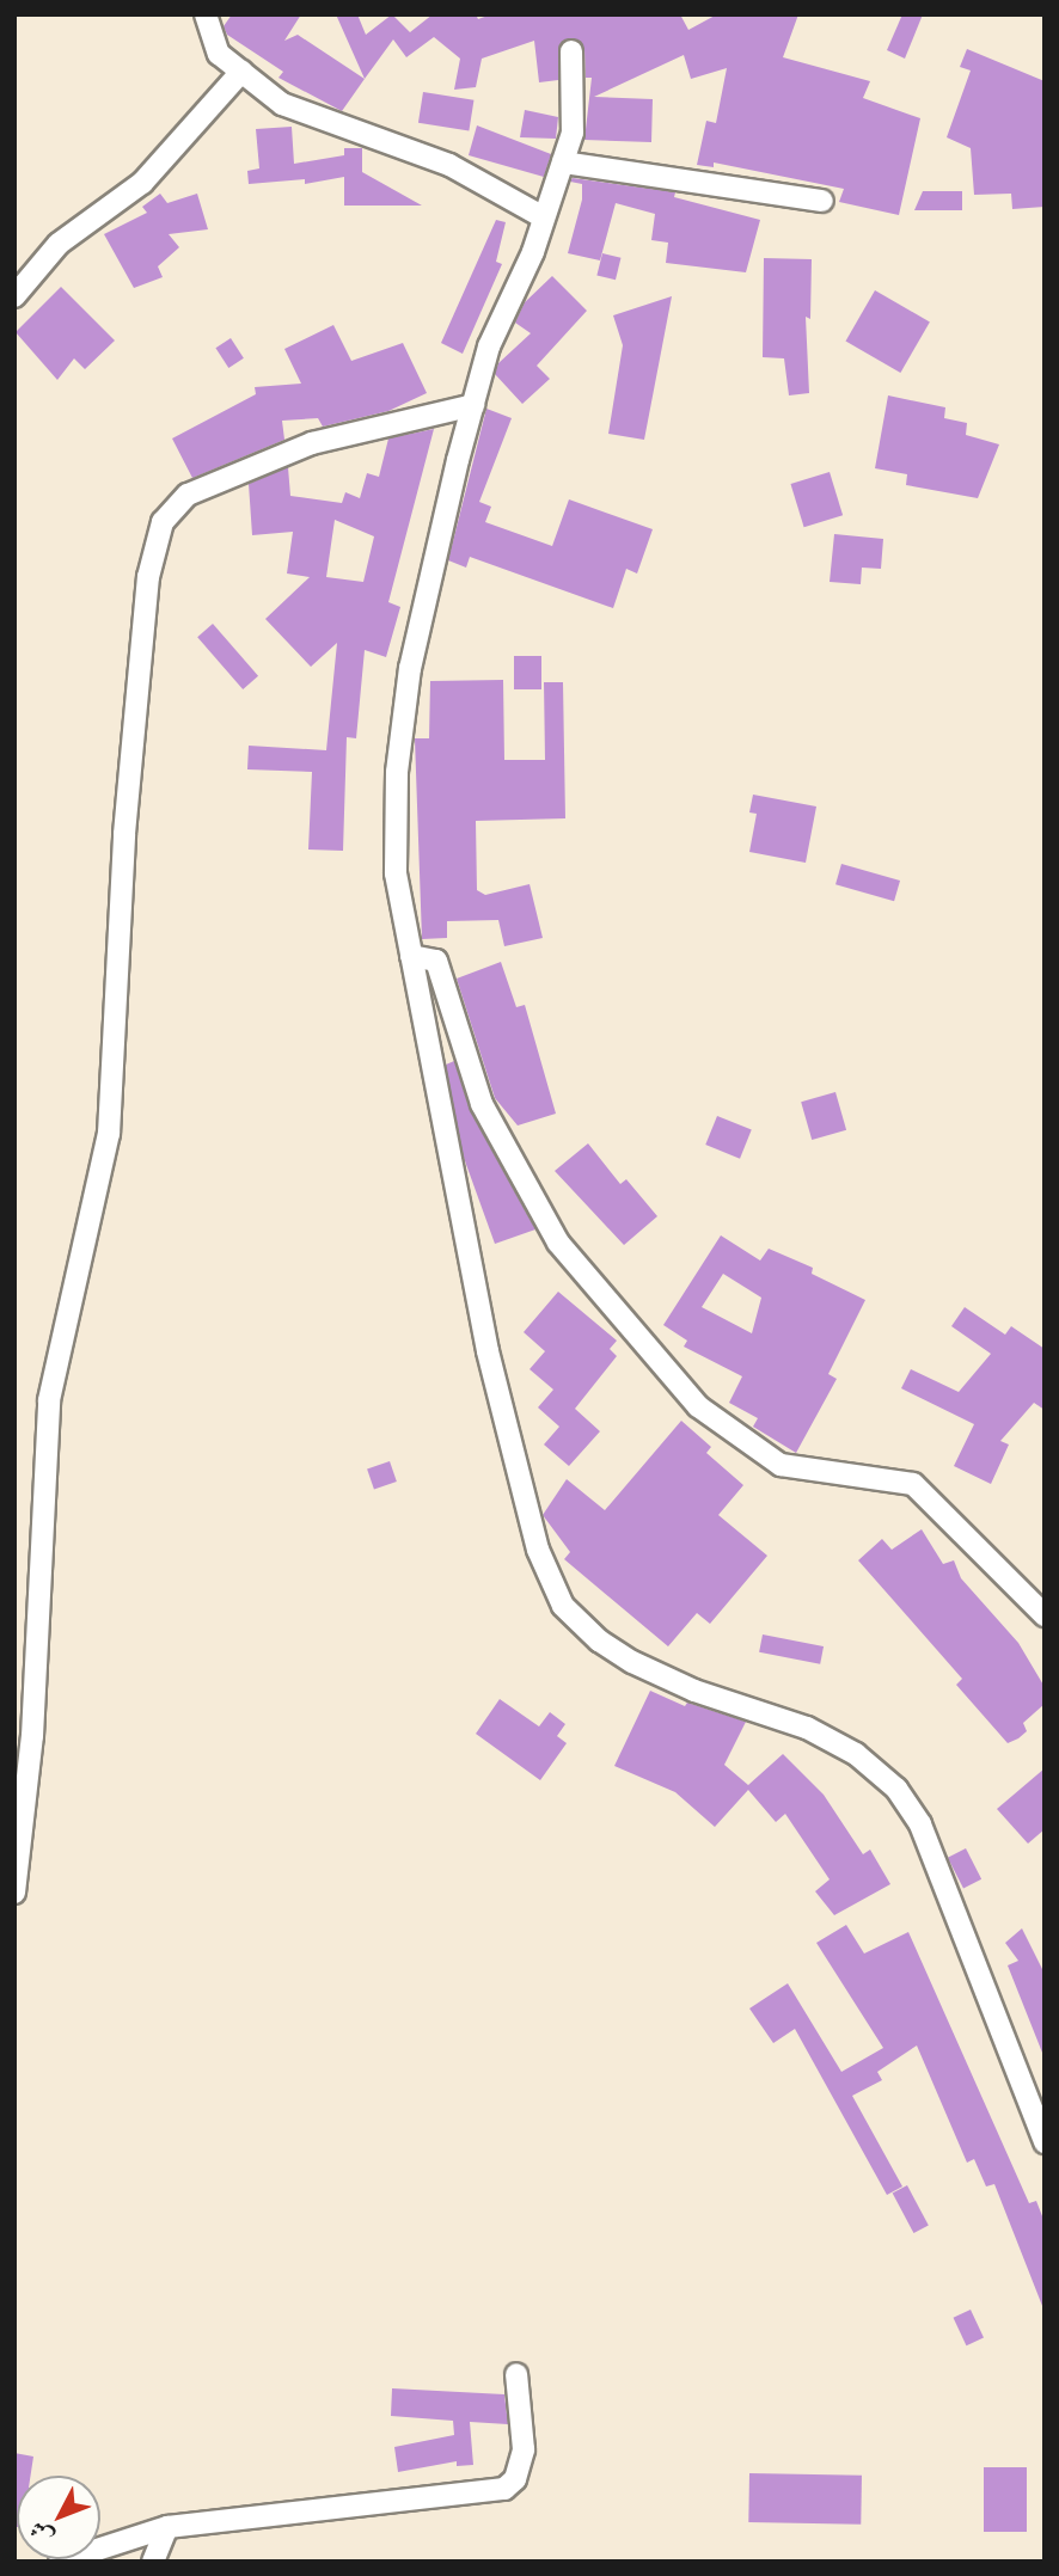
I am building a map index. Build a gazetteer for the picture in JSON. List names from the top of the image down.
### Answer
{
  "north": "bottom left"
}
